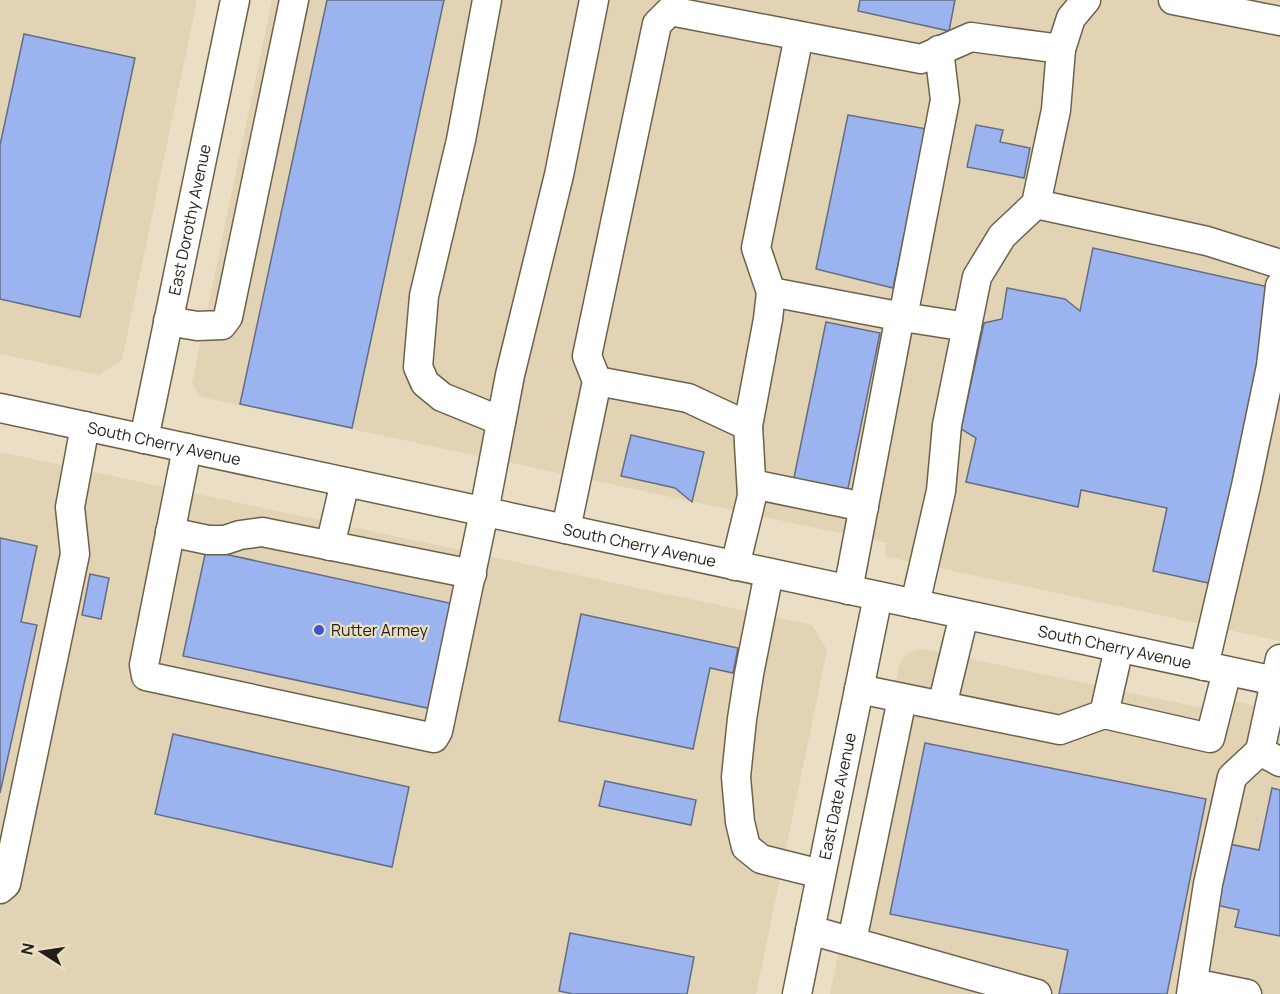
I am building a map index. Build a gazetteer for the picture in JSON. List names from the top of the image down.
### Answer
{
  "streets": {
    "street": ["East Dorothy Avenue", "South Cherry Avenue", "East Date Avenue"]
  },
  "crossings": [
    ["East Dorothy Avenue", "South Cherry Avenue"],
    ["South Cherry Avenue", "East Date Avenue"]
  ],
  "places": ["Rutter Armey"],
  "north": "left"
}
